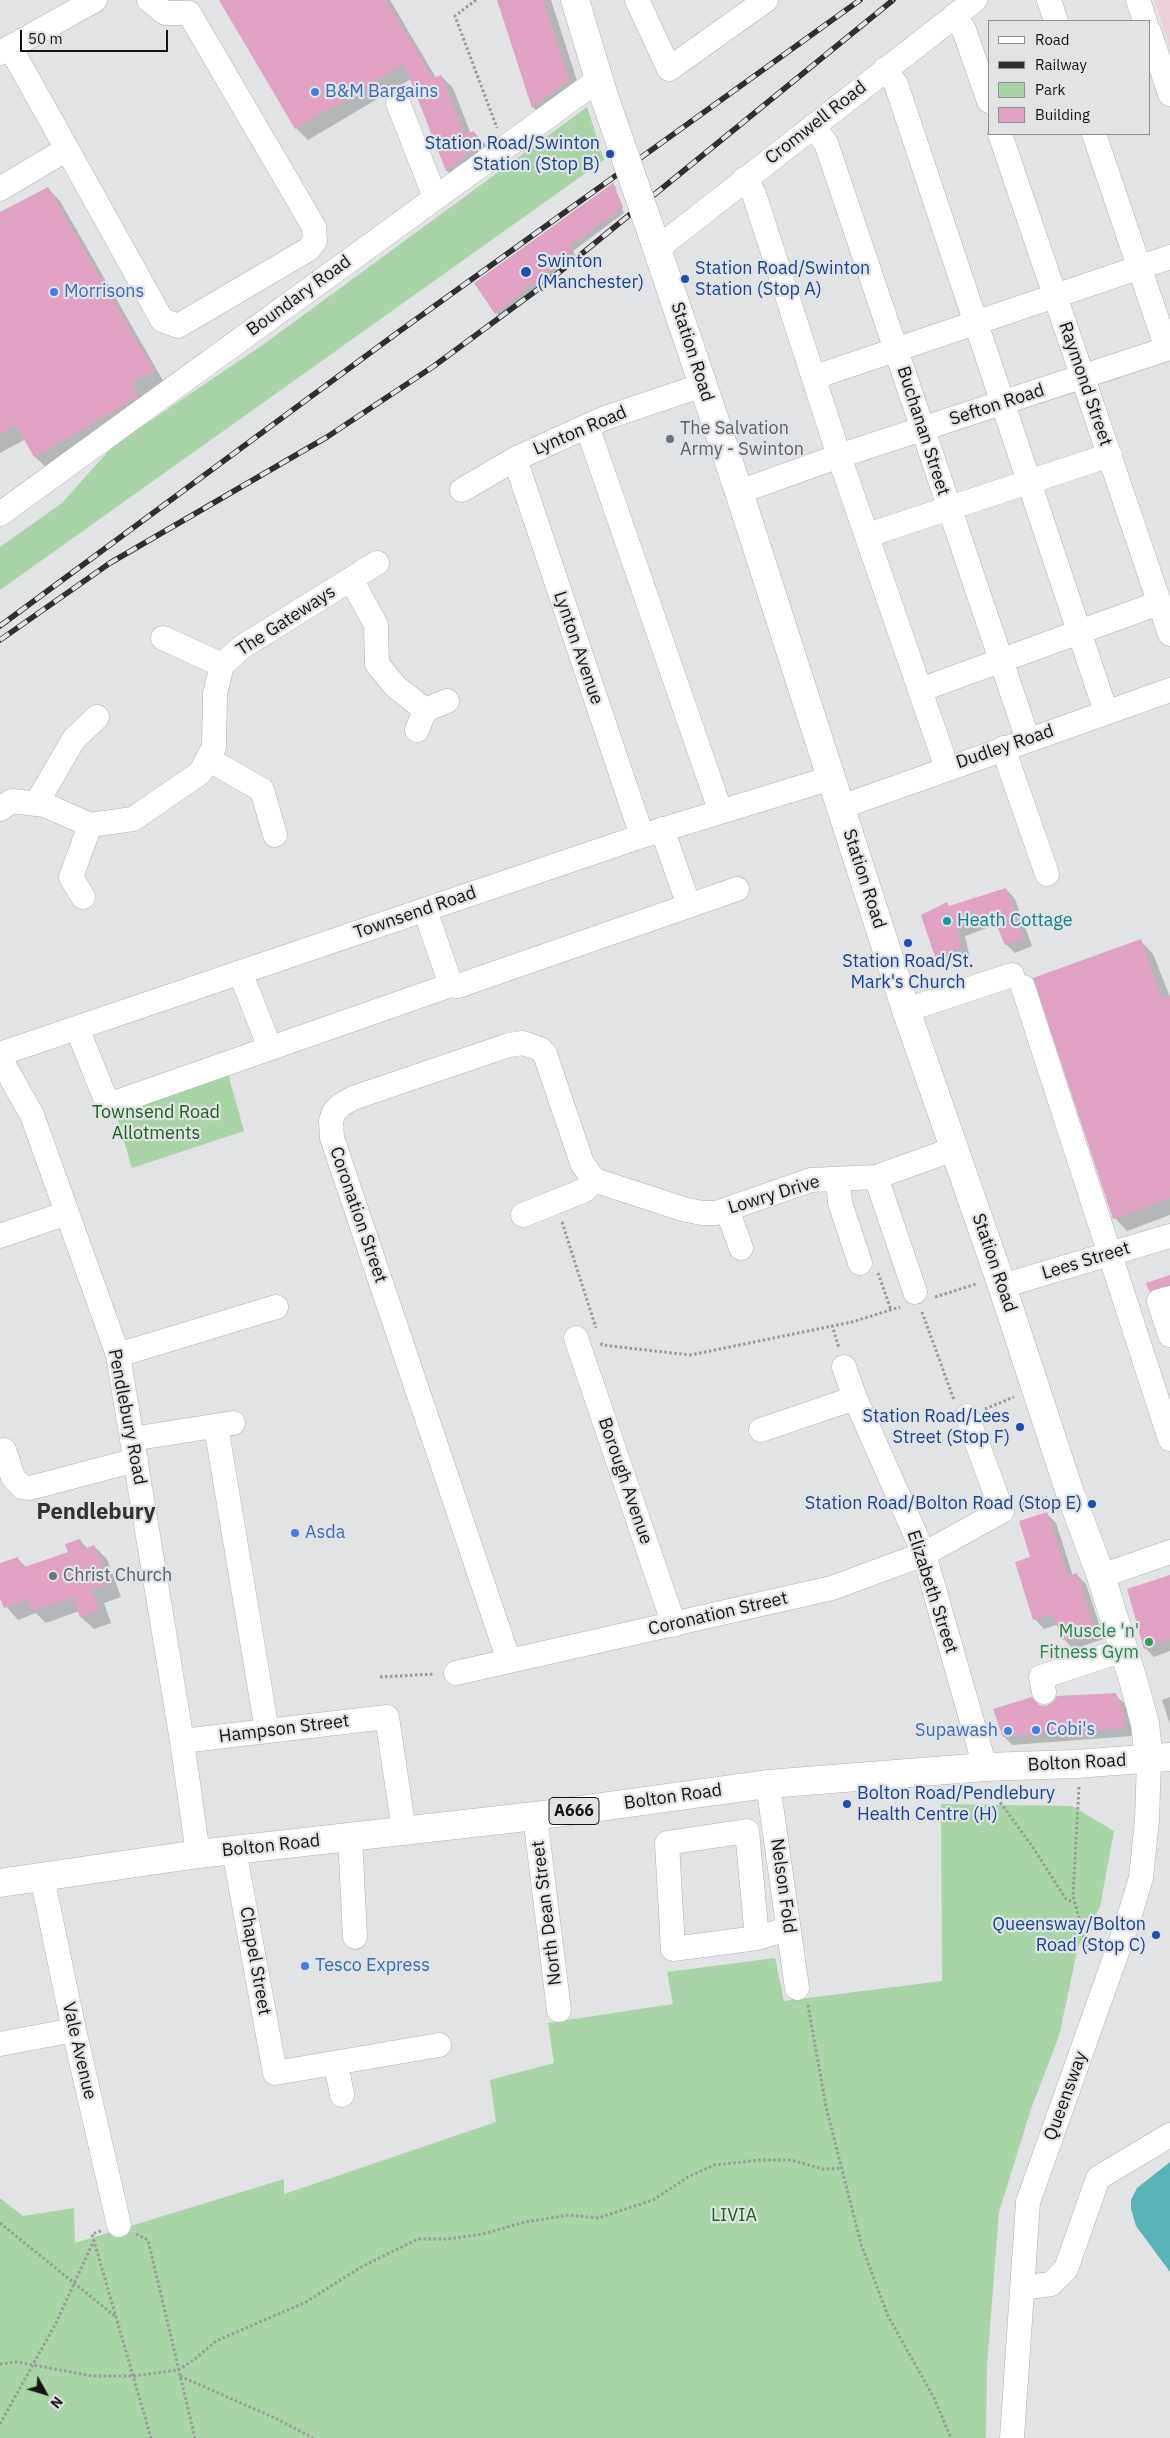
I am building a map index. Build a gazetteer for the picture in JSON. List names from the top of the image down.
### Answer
{
  "streets": {
    "main road": ["Station Road", "Bolton Road", "A666"],
    "street": [
      "Cromwell Road",
      "Boundary Road",
      "Raymond Street",
      "Sefton Road",
      "Lynton Road",
      "Buchanan Street",
      "The Gateways",
      "Lynton Avenue",
      "Dudley Road",
      "Townsend Road",
      "Lowry Drive",
      "Coronation Street",
      "Lees Street",
      "Pendlebury Road",
      "Borough Avenue",
      "Elizabeth Street",
      "Hampson Street",
      "Nelson Fold",
      "North Dean Street",
      "Chapel Street",
      "Vale Avenue",
      "Queensway"
    ]
  },
  "crossings": [
    ["Cromwell Road", "Station Road"],
    ["Cromwell Road", "Buchanan Street"],
    ["Boundary Road", "Station Road"],
    ["Station Road", "Sefton Road"],
    ["Station Road", "Lynton Road"],
    ["Station Road", "Dudley Road"],
    ["Station Road", "Townsend Road"],
    ["Station Road", "Lowry Drive"],
    ["Station Road", "Lees Street"],
    ["Station Road", "Bolton Road"],
    ["Station Road", "Queensway"],
    ["Raymond Street", "Sefton Road"],
    ["Sefton Road", "Buchanan Street"],
    ["Lynton Road", "Lynton Avenue"],
    ["Buchanan Street", "Dudley Road"],
    ["Lynton Avenue", "Townsend Road"],
    ["Lowry Drive", "Coronation Street"],
    ["Coronation Street", "Borough Avenue"],
    ["Coronation Street", "Elizabeth Street"],
    ["Pendlebury Road", "Hampson Street"],
    ["Pendlebury Road", "Bolton Road"],
    ["Elizabeth Street", "Bolton Road"],
    ["Hampson Street", "Bolton Road"],
    ["Bolton Road", "Nelson Fold"],
    ["Bolton Road", "North Dean Street"],
    ["Bolton Road", "Chapel Street"],
    ["Bolton Road", "Vale Avenue"],
    ["Bolton Road", "Queensway"]
  ],
  "districts": ["Pendlebury"],
  "parks": ["Townsend Road Allotments", "LIVIA"],
  "places": [
    "B&M Bargains",
    "Station Road/Swinton Station (Stop B)",
    "Swinton (Manchester)",
    "Station Road/Swinton Station (Stop A)",
    "Morrisons",
    "The Salvation Army - Swinton",
    "Heath Cottage",
    "Station Road/St. Mark's Church",
    "Station Road/Lees Street (Stop F)",
    "Station Road/Bolton Road (Stop E)",
    "Asda",
    "Christ Church",
    "Muscle 'n' Fitness Gym",
    "Cobi's",
    "Supawash",
    "Bolton Road/Pendlebury Health Centre (H)",
    "Queensway/Bolton Road (Stop C)",
    "Tesco Express"
  ],
  "legend": [
    "Road",
    "Railway",
    "Park",
    "Building"
  ],
  "scale_bar": "50 m",
  "north": "bottom right"
}
